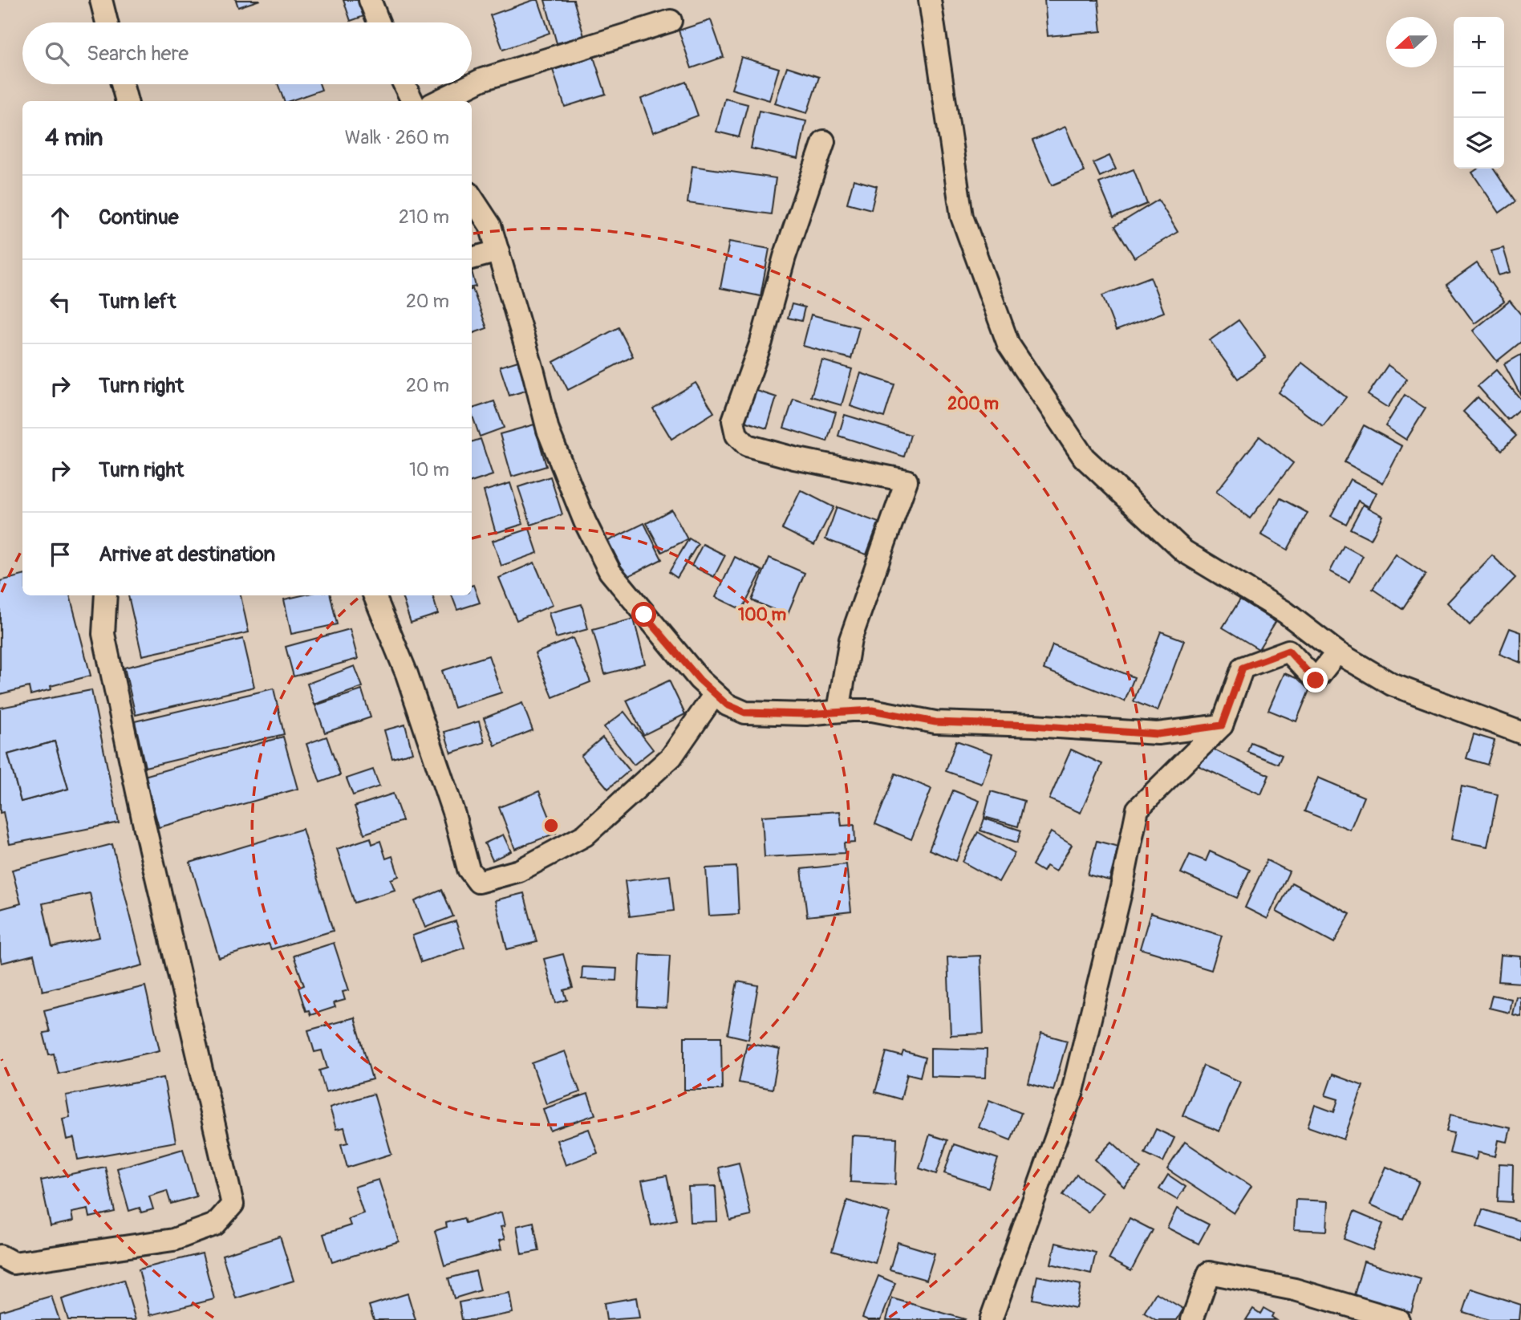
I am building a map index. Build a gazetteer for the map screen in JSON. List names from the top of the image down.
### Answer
{
  "north": "left",
  "page": {
    "map_buttons": ["+", "−"],
    "search": "Search here",
    "heading": ["4 min", "Walk · 260 m"],
    "list": [
      ["Continue", "210 m"],
      ["Turn left", "20 m"],
      ["Turn right", "20 m"],
      ["Turn right", "10 m"],
      "Arrive at destination"
    ]
  },
  "rings": ["200 m", "100 m"]
}
